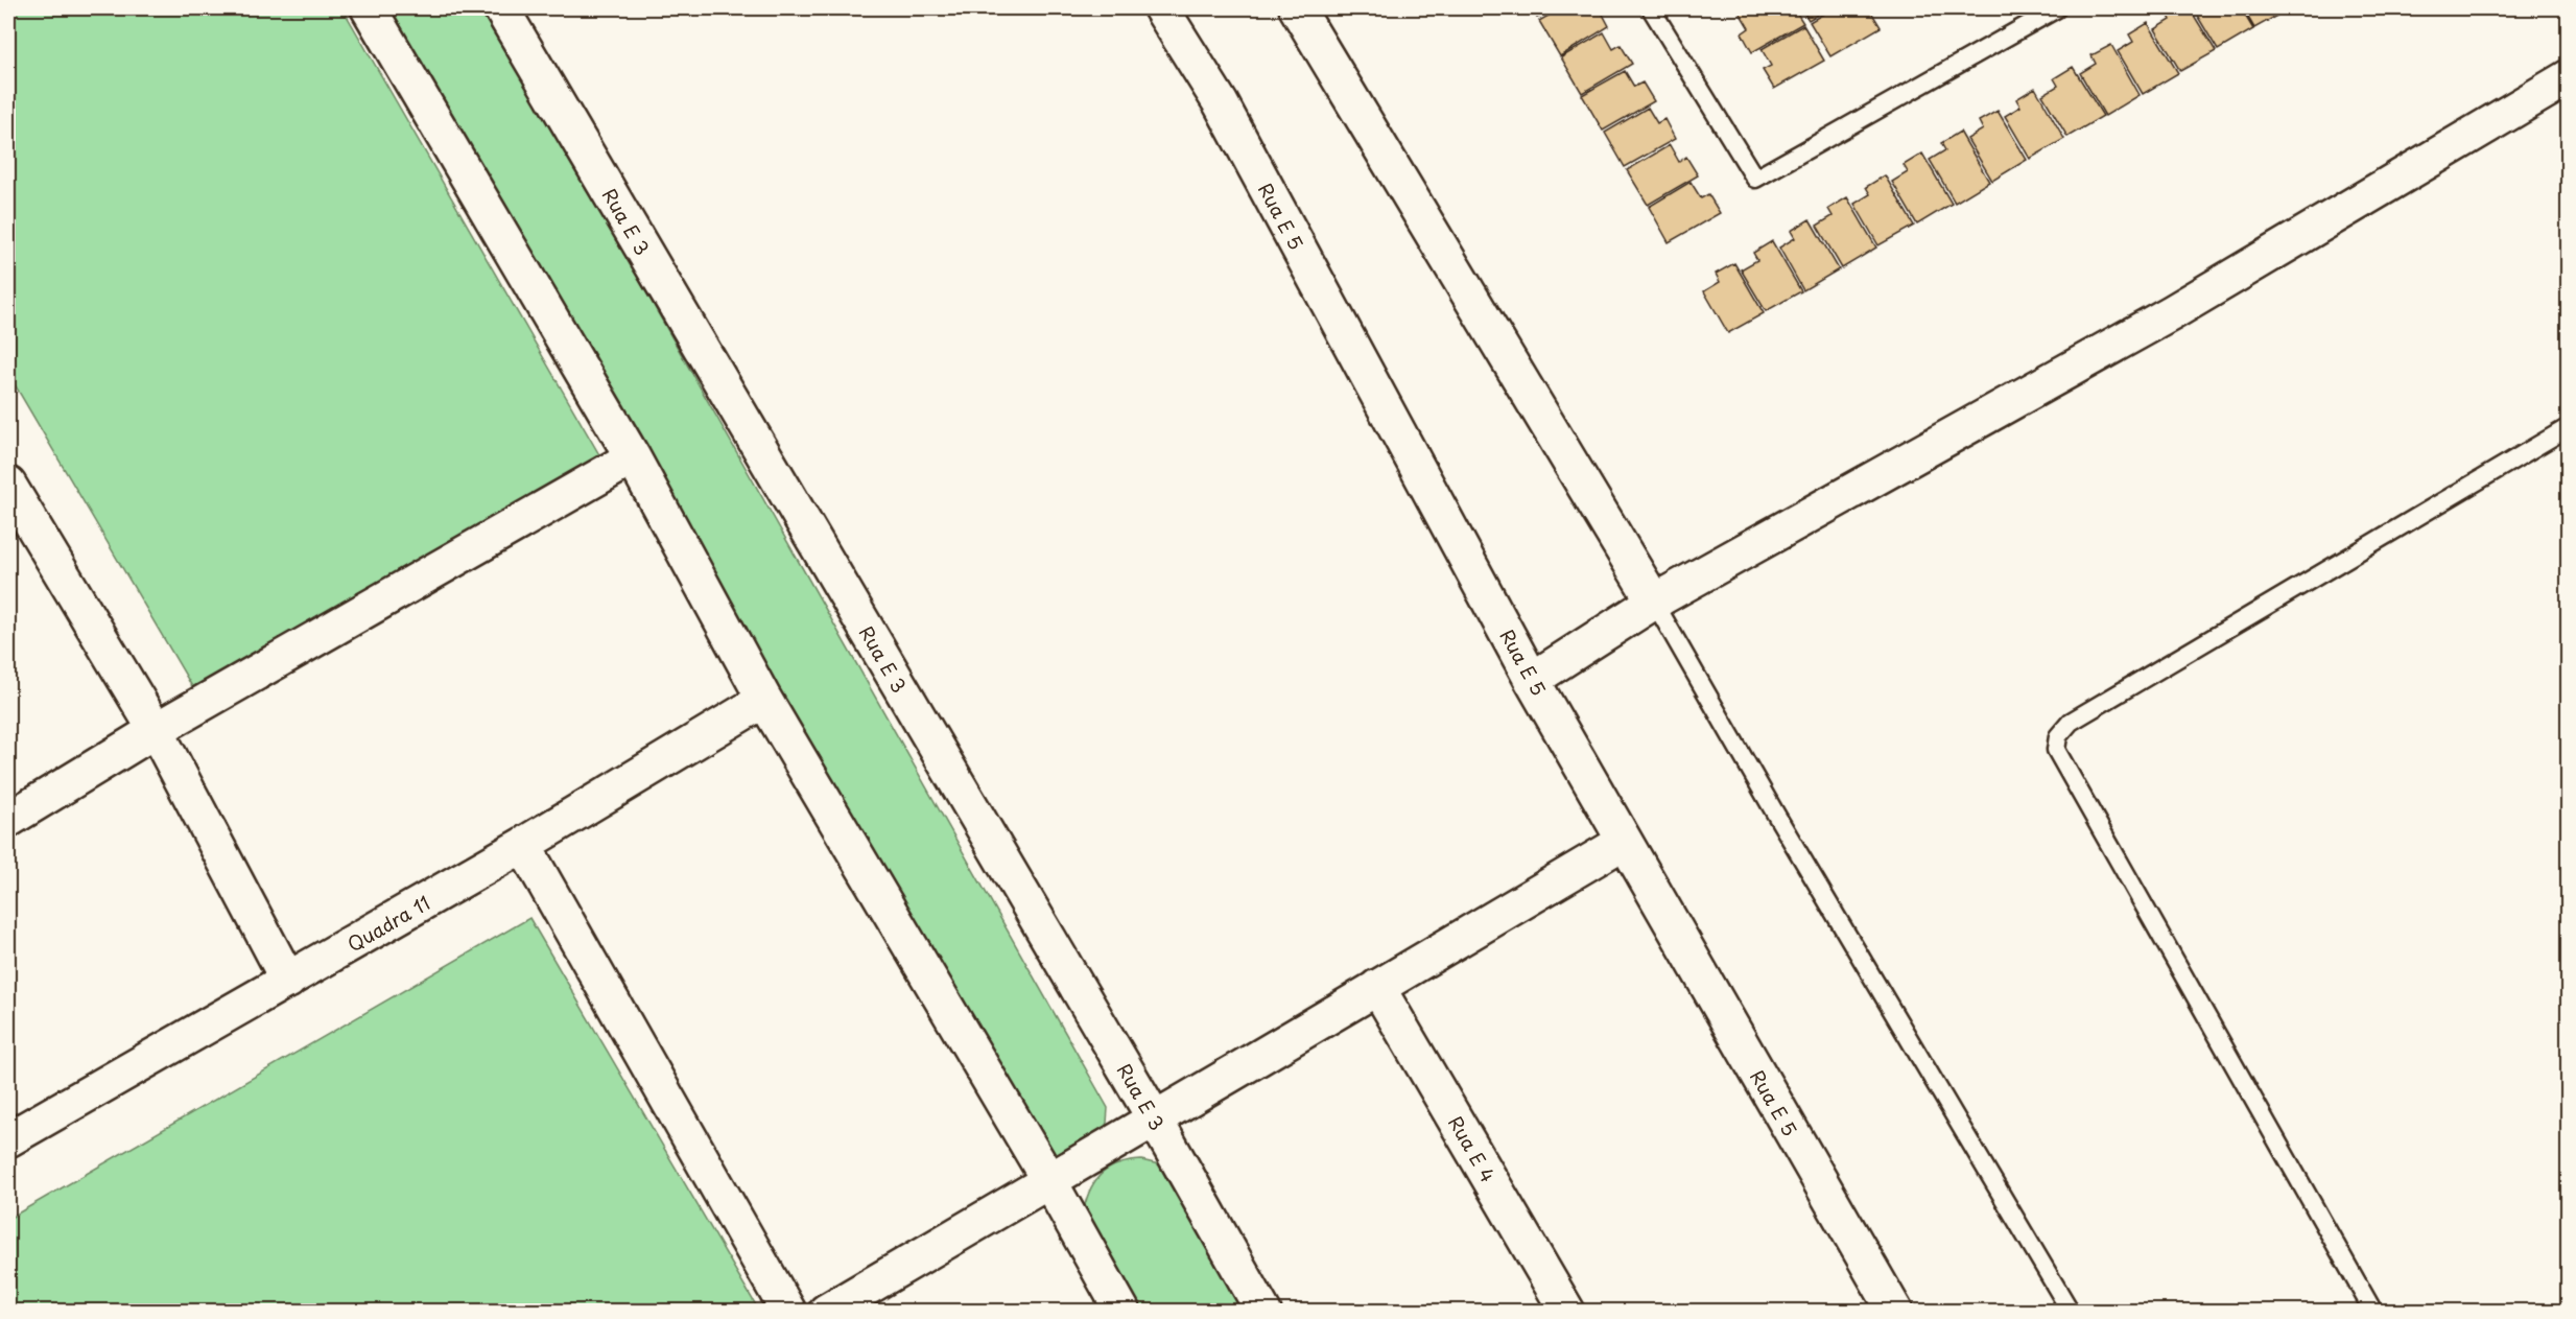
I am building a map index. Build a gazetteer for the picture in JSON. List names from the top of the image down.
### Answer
{
  "streets": {
    "street": [
      "Rua E 5",
      "Rua E 3",
      "Quadra 11",
      "Rua E 4"
    ]
  }
}
